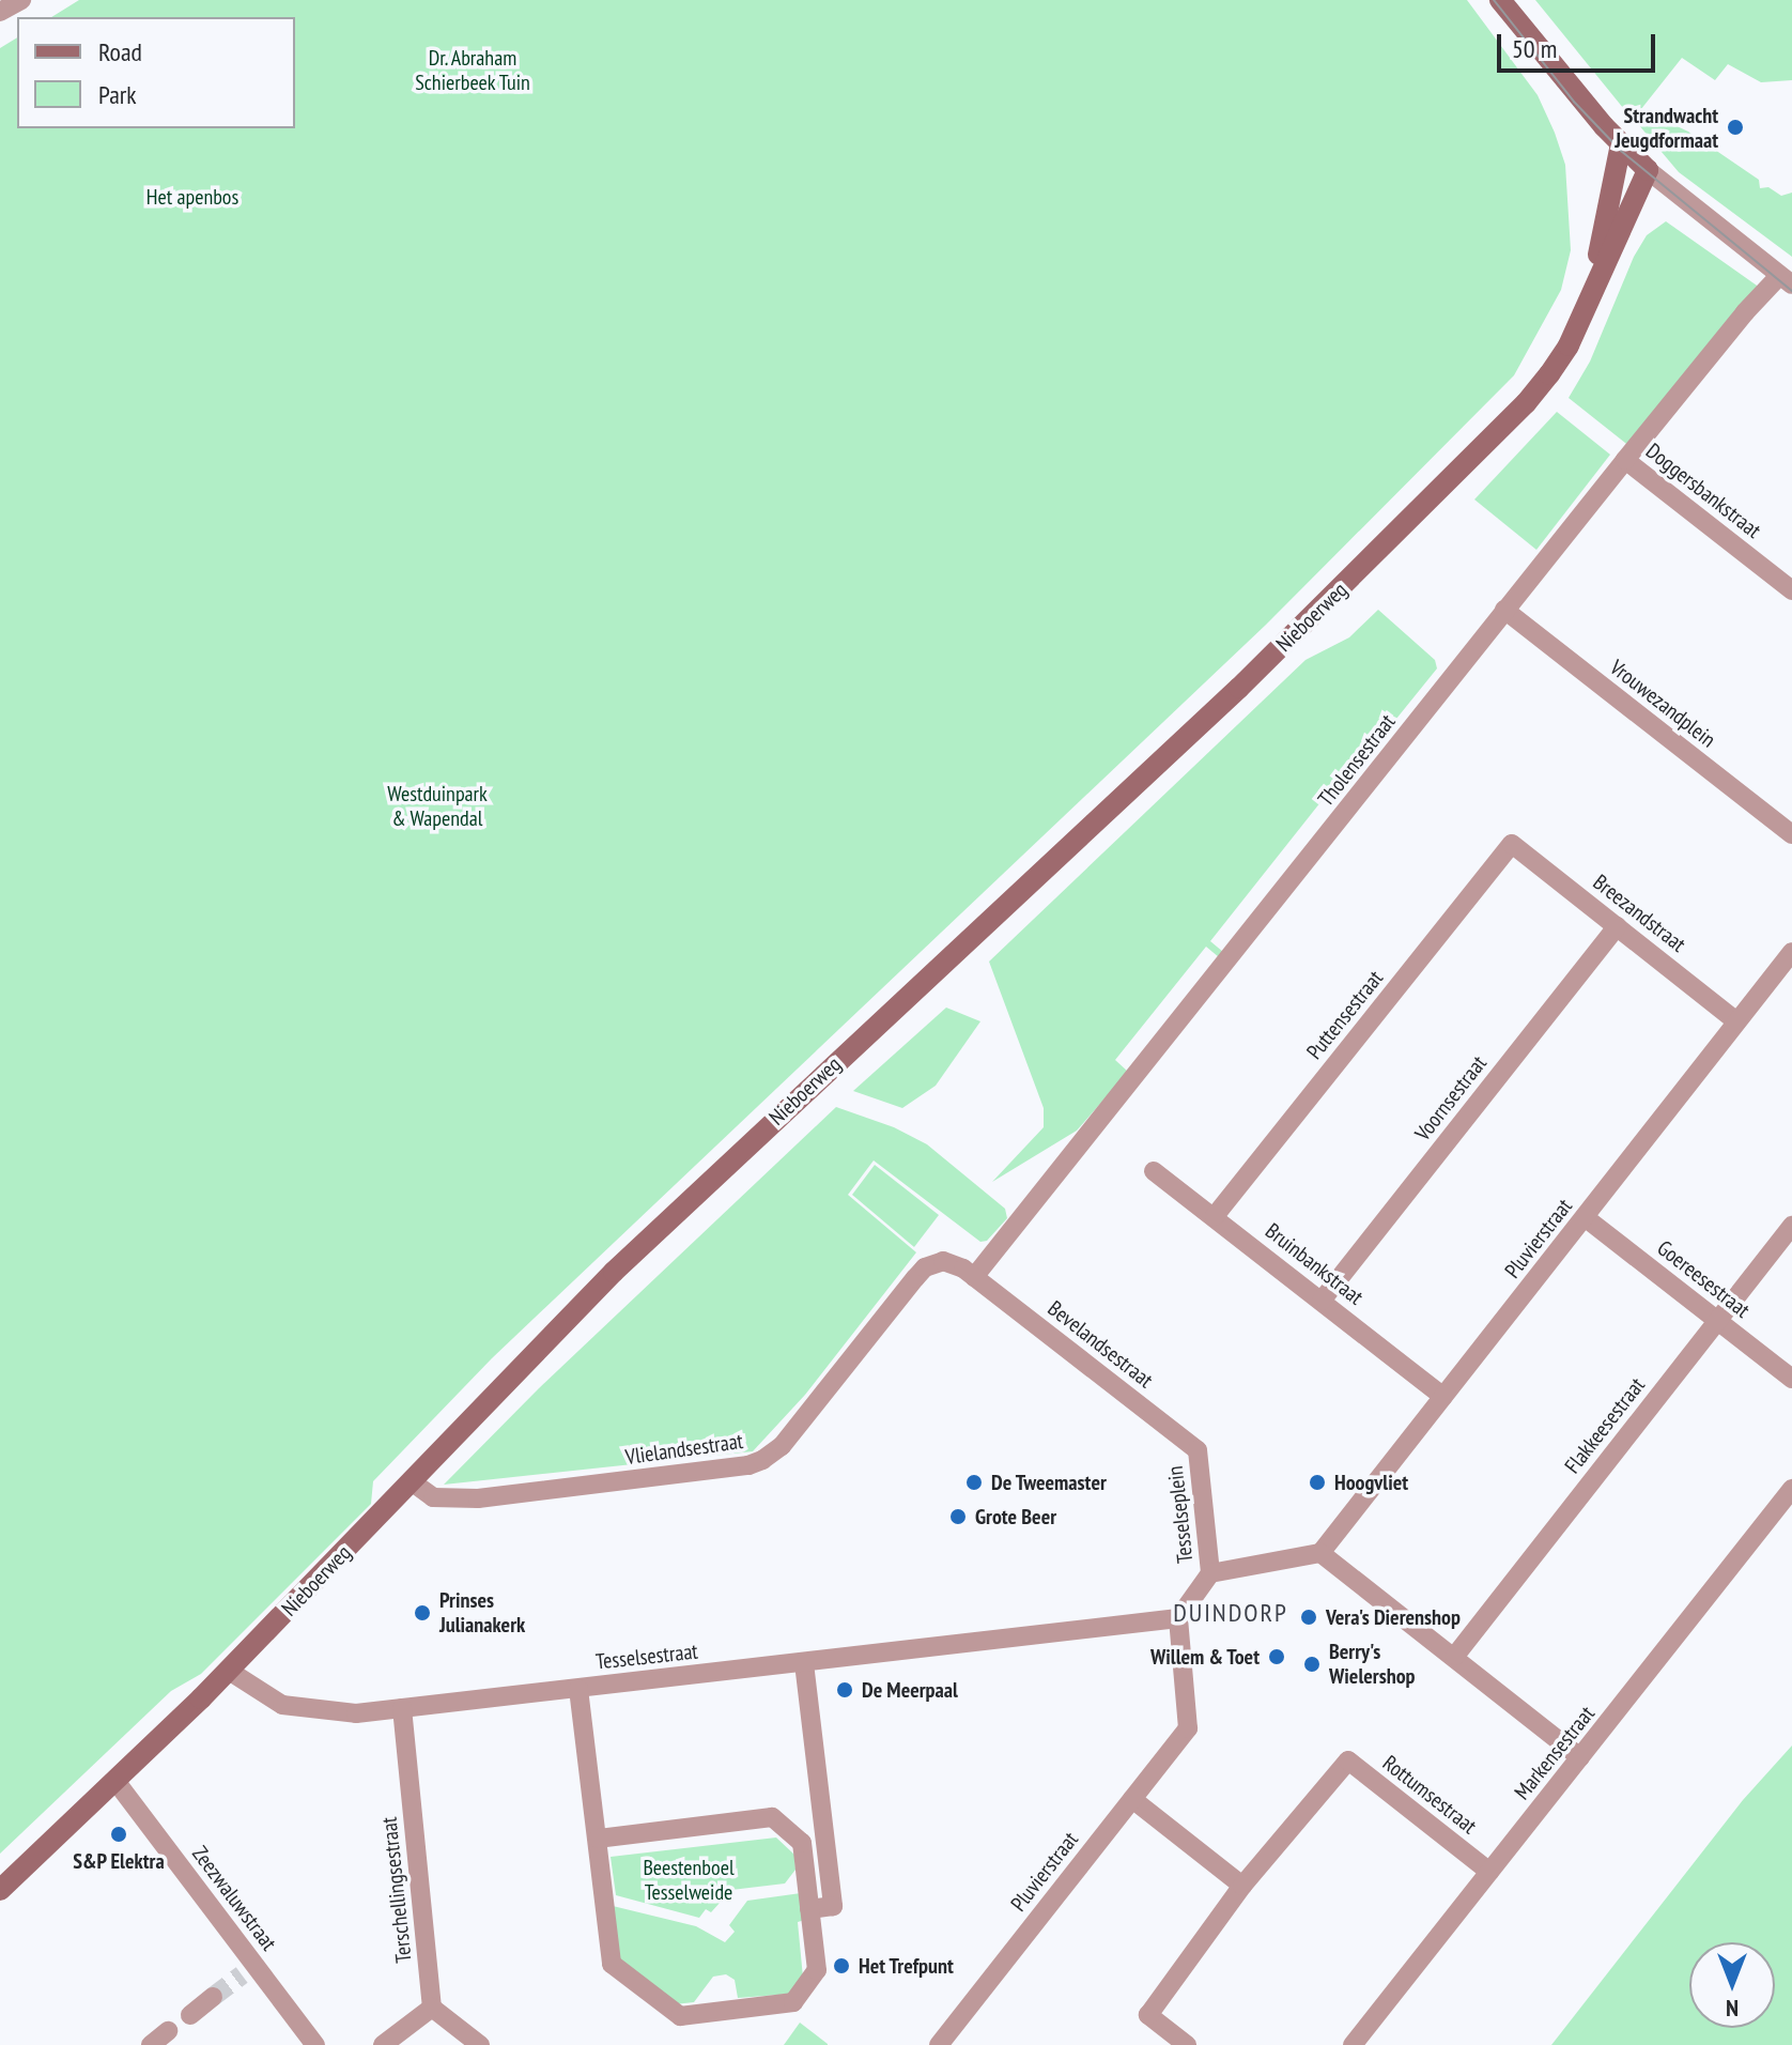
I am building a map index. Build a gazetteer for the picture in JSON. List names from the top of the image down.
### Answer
{
  "streets": {
    "street": [
      "Doggersbankstraat",
      "Nieboerweg",
      "Vrouwezandplein",
      "Tholensestraat",
      "Breezandstraat",
      "Puttensestraat",
      "Voornsestraat",
      "Pluvierstraat",
      "Bruinbankstraat",
      "Goereesestraat",
      "Bevelandsestraat",
      "Flakkeesestraat",
      "Vlielandsestraat",
      "Tesselseplein",
      "Tesselsestraat",
      "Markensestraat",
      "Rottumsestraat",
      "Terschellingsestraat",
      "Zeezwaluwstraat"
    ]
  },
  "crossings": [
    ["Doggersbankstraat", "Tholensestraat"],
    ["Nieboerweg", "Vlielandsestraat"],
    ["Nieboerweg", "Tesselsestraat"],
    ["Nieboerweg", "Zeezwaluwstraat"],
    ["Vrouwezandplein", "Tholensestraat"],
    ["Tholensestraat", "Bevelandsestraat"],
    ["Tholensestraat", "Vlielandsestraat"],
    ["Breezandstraat", "Puttensestraat"],
    ["Breezandstraat", "Voornsestraat"],
    ["Breezandstraat", "Pluvierstraat"],
    ["Puttensestraat", "Bruinbankstraat"],
    ["Voornsestraat", "Bruinbankstraat"],
    ["Pluvierstraat", "Bruinbankstraat"],
    ["Pluvierstraat", "Goereesestraat"],
    ["Pluvierstraat", "Tesselseplein"],
    ["Pluvierstraat", "Tesselsestraat"],
    ["Goereesestraat", "Flakkeesestraat"],
    ["Bevelandsestraat", "Vlielandsestraat"],
    ["Bevelandsestraat", "Tesselseplein"],
    ["Tesselseplein", "Tesselsestraat"],
    ["Tesselsestraat", "Terschellingsestraat"],
    ["Markensestraat", "Rottumsestraat"]
  ],
  "districts": ["DUINDORP"],
  "parks": [
    "Dr. Abraham Schierbeek Tuin",
    "Het apenbos",
    "Westduinpark & Wapendal",
    "Beestenboel Tesselweide"
  ],
  "places": [
    "Strandwacht Jeugdformaat",
    "De Tweemaster",
    "Hoogvliet",
    "Grote Beer",
    "Prinses Julianakerk",
    "Vera's Dierenshop",
    "Willem & Toet",
    "Berry's Wielershop",
    "De Meerpaal",
    "S&P Elektra",
    "Het Trefpunt"
  ],
  "legend": ["Road", "Park"],
  "scale_bar": "50 m",
  "north": "bottom"
}
